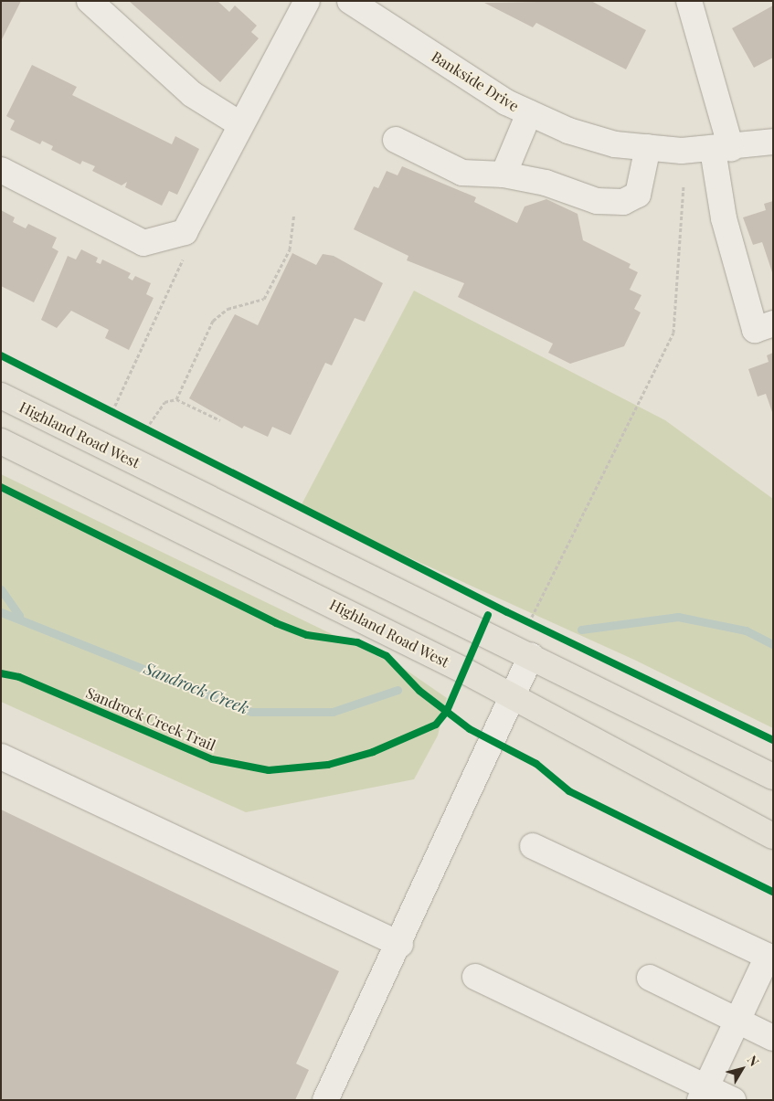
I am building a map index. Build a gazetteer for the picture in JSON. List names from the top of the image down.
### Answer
{
  "streets": {
    "main road": ["Highland Road West"],
    "street": ["Bankside Drive"],
    "cycle path": ["Sandrock Creek Trail"]
  },
  "water": ["Sandrock Creek"],
  "north": "top right"
}
